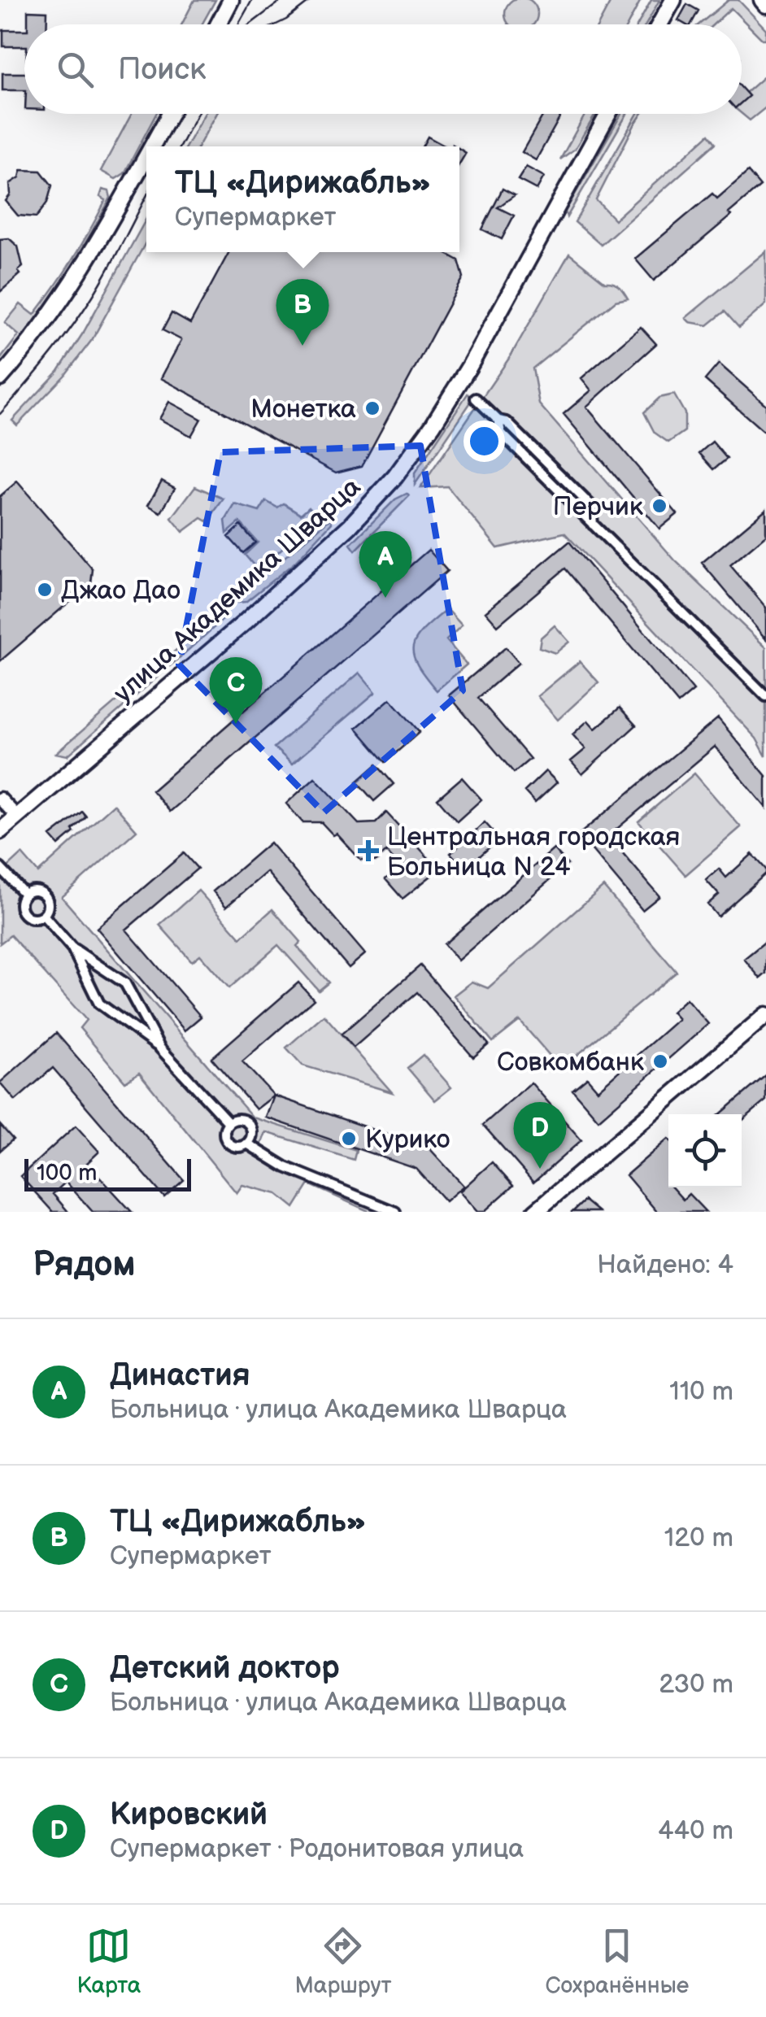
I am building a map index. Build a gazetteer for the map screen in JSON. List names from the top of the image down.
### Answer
{
  "streets": {
    "street": ["улица Академика Шварца"]
  },
  "places": {
    "other": [
      "Монетка",
      "Перчик",
      "Джао Дао",
      "Совкомбанк",
      "Курико"
    ],
    "health": ["Центральная городская Больница N 24"]
  },
  "scale_bar": "100 m",
  "page": {
    "search": "Поиск",
    "popup": ["ТЦ «Дирижабль»", "Супермаркет"],
    "pins": [
      "B",
      "A",
      "C",
      "D"
    ],
    "scale": "100 m",
    "heading": ["Рядом", "Найдено: 4"],
    "list": [
      {
        "mark": "A",
        "name": "Династия",
        "note": "Больница · улица Академика Шварца",
        "value": "110 m"
      },
      {
        "mark": "B",
        "name": "ТЦ «Дирижабль»",
        "note": "Супермаркет",
        "value": "120 m"
      },
      {
        "mark": "C",
        "name": "Детский доктор",
        "note": "Больница · улица Академика Шварца",
        "value": "230 m"
      },
      {
        "mark": "D",
        "name": "Кировский",
        "note": "Супермаркет · Родонитовая улица",
        "value": "440 m"
      }
    ],
    "nav": ["Карта", "Маршрут", "Сохранённые"]
  }
}
